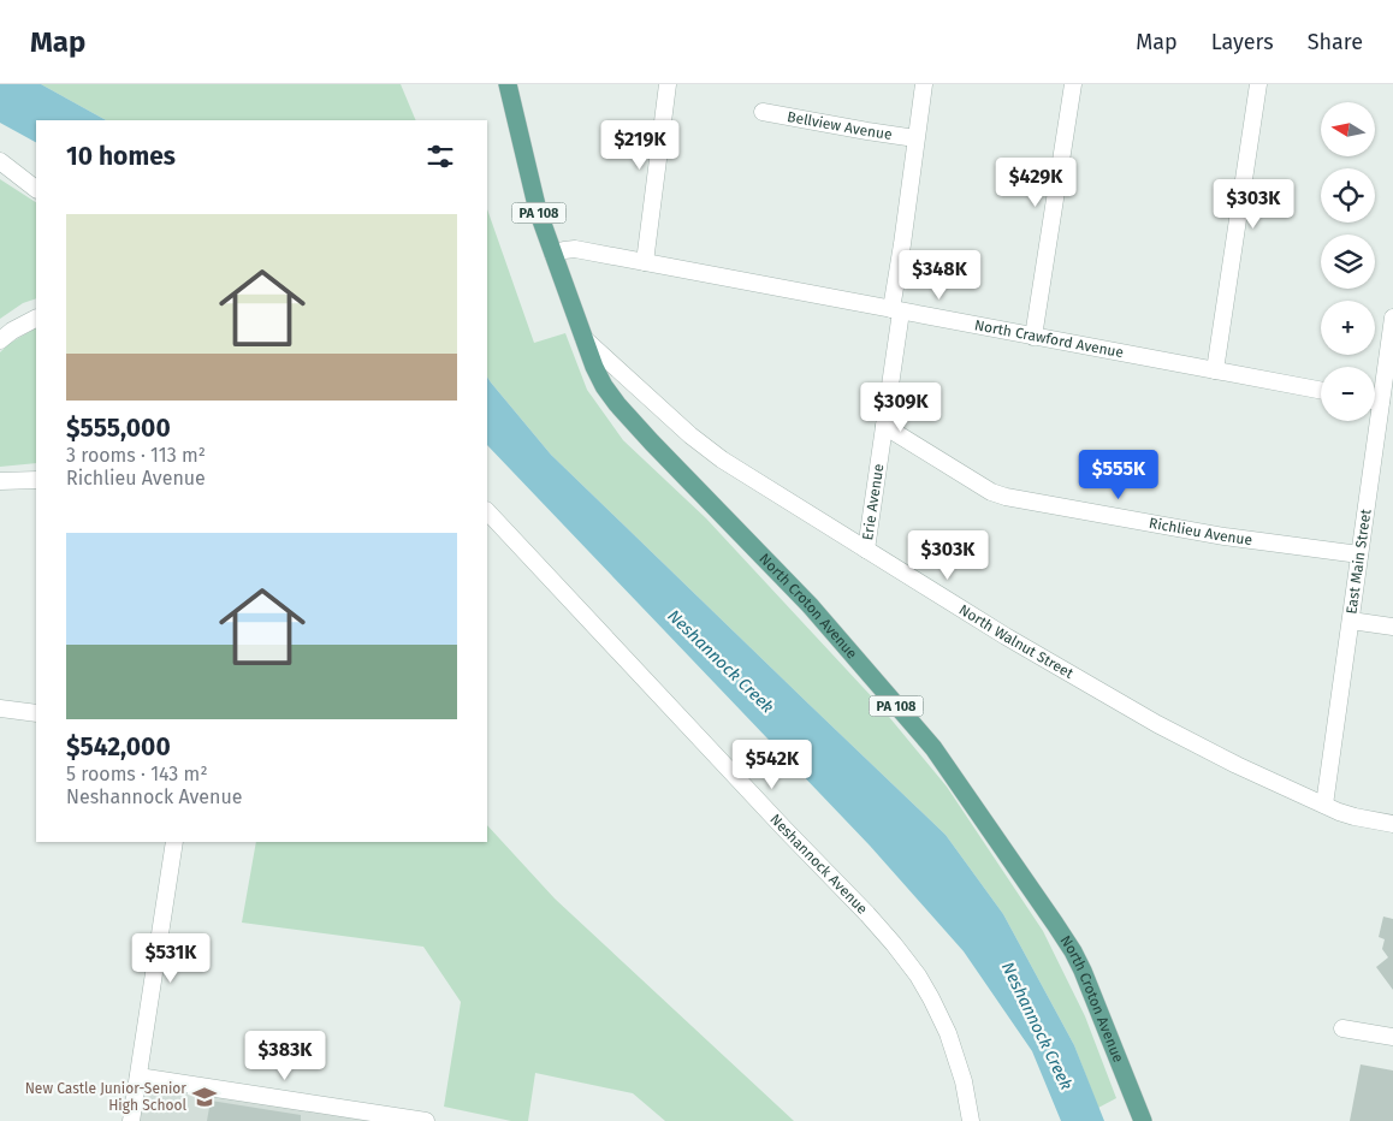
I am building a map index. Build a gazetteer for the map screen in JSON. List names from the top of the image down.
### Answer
{
  "streets": {
    "main road": ["PA 108", "North Croton Avenue"],
    "street": [
      "Bellview Avenue",
      "North Crawford Avenue",
      "Erie Avenue",
      "Richlieu Avenue",
      "East Main Street",
      "North Walnut Street",
      "Neshannock Avenue"
    ]
  },
  "crossings": [
    ["Bellview Avenue", "Erie Avenue"],
    ["North Crawford Avenue", "Erie Avenue"],
    ["North Crawford Avenue", "North Croton Avenue"],
    ["Erie Avenue", "Richlieu Avenue"],
    ["Erie Avenue", "North Walnut Street"],
    ["Richlieu Avenue", "East Main Street"],
    ["East Main Street", "North Walnut Street"],
    ["North Croton Avenue", "North Walnut Street"]
  ],
  "water": ["Neshannock Creek"],
  "places": {
    "school or university": ["New Castle Junior-Senior High School"]
  },
  "north": "left",
  "page": {
    "header": "Map",
    "nav": ["Map", "Layers", "Share"],
    "map_buttons": ["+", "−"],
    "price": [
      "$219K",
      "$429K",
      "$303K",
      "$348K",
      "$309K",
      "$555K",
      "$303K",
      "$542K",
      "$531K",
      "$383K"
    ],
    "heading": "10 homes",
    "list": [
      {
        "name": "$555,000",
        "note": "3 rooms · 113 m² · Richlieu Avenue"
      },
      {
        "name": "$542,000",
        "note": "5 rooms · 143 m² · Neshannock Avenue"
      }
    ]
  }
}
